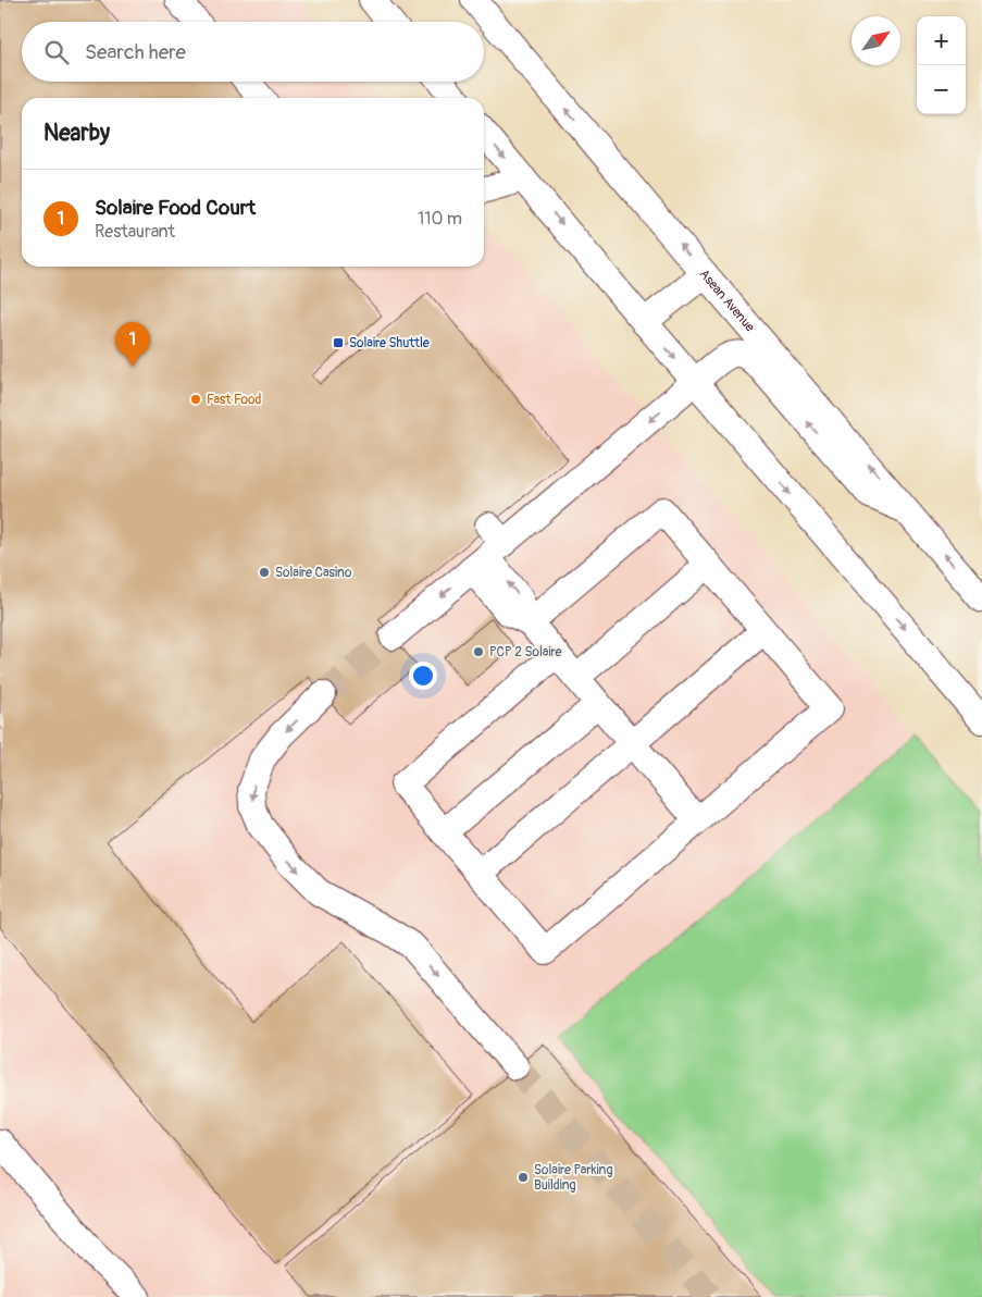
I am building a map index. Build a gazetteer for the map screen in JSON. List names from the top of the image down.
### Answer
{
  "streets": {
    "street": ["Asean Avenue"]
  },
  "places": {
    "transit": ["Solaire Shuttle"],
    "other": [
      "Fast Food",
      "Solaire Casino",
      "PCP 2 Solaire",
      "Solaire Parking Building"
    ]
  },
  "north": "top right",
  "page": {
    "map_buttons": ["+", "−"],
    "search": "Search here",
    "heading": "Nearby",
    "list": [
      {
        "mark": "1",
        "name": "Solaire Food Court",
        "note": "Restaurant",
        "value": "110 m"
      }
    ],
    "pins": "1"
  }
}
